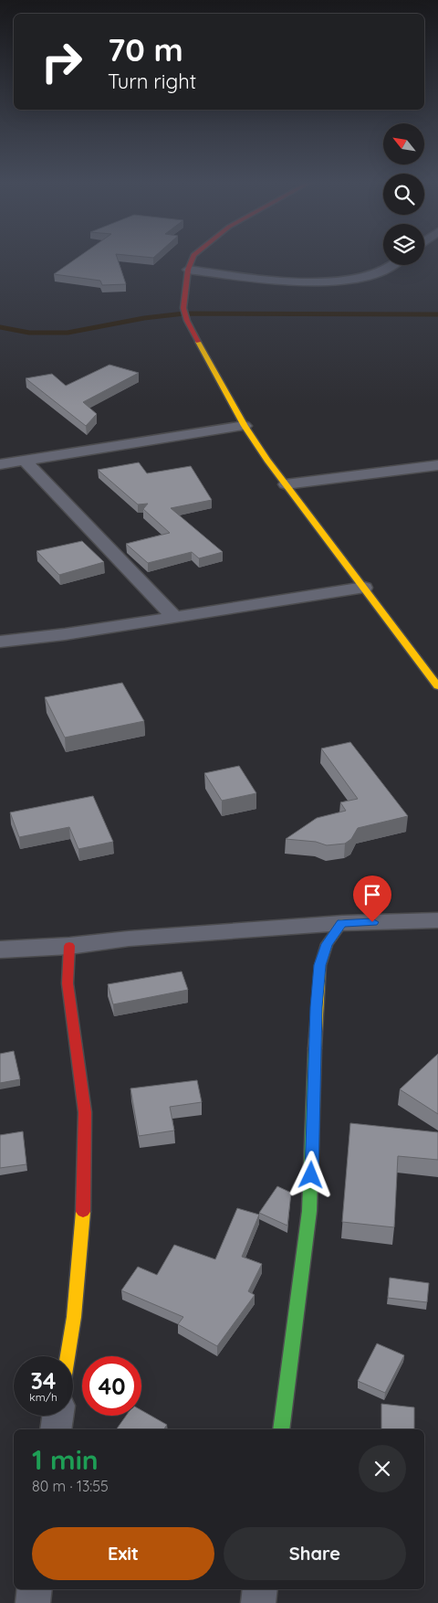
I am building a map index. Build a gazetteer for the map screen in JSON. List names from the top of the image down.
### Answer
{
  "north": "top left",
  "page": {
    "turn": ["70 m", "Turn right"],
    "speed": "34 km/h",
    "limit": "40",
    "heading": ["1 min", "80 m · 13:55"],
    "buttons": ["Exit", "Share"]
  }
}
